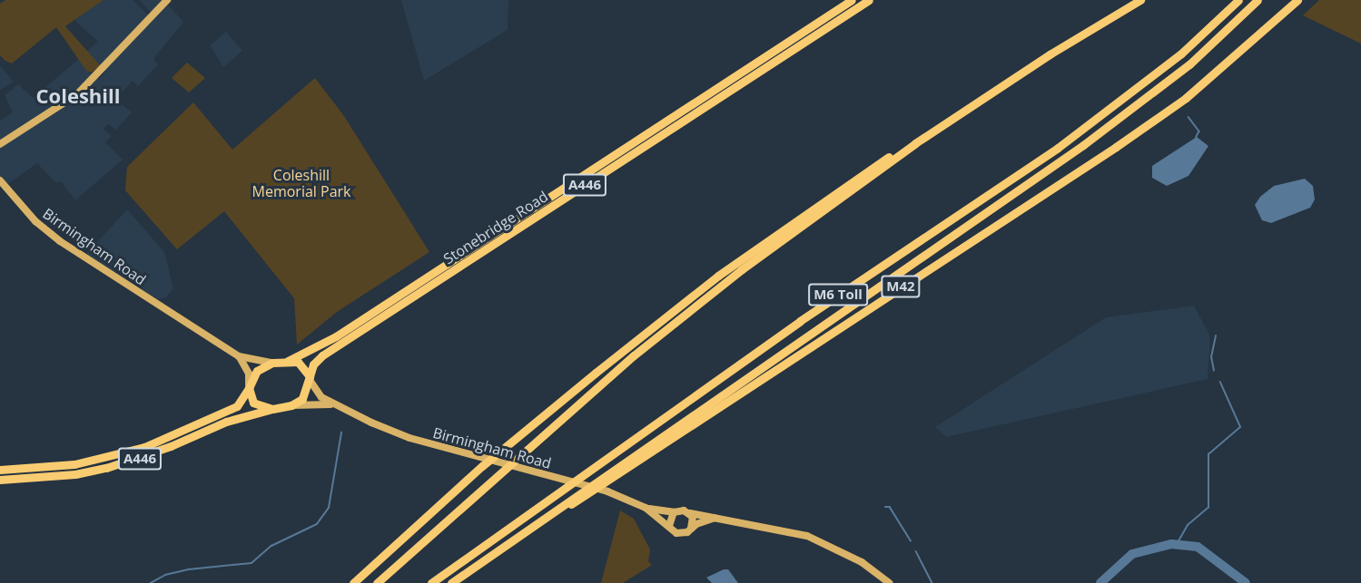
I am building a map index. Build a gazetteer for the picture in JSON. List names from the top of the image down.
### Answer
{
  "streets": {
    "highway": [
      "A446",
      "Stonebridge Road",
      "M42",
      "M6 Toll"
    ],
    "main road": ["Birmingham Road"]
  },
  "crossings": [
    ["A446", "Stonebridge Road"],
    ["A446", "Birmingham Road"],
    ["Stonebridge Road", "Birmingham Road"],
    ["M42", "M6 Toll"]
  ],
  "districts": ["Coleshill"],
  "parks": ["Coleshill Memorial Park"]
}
